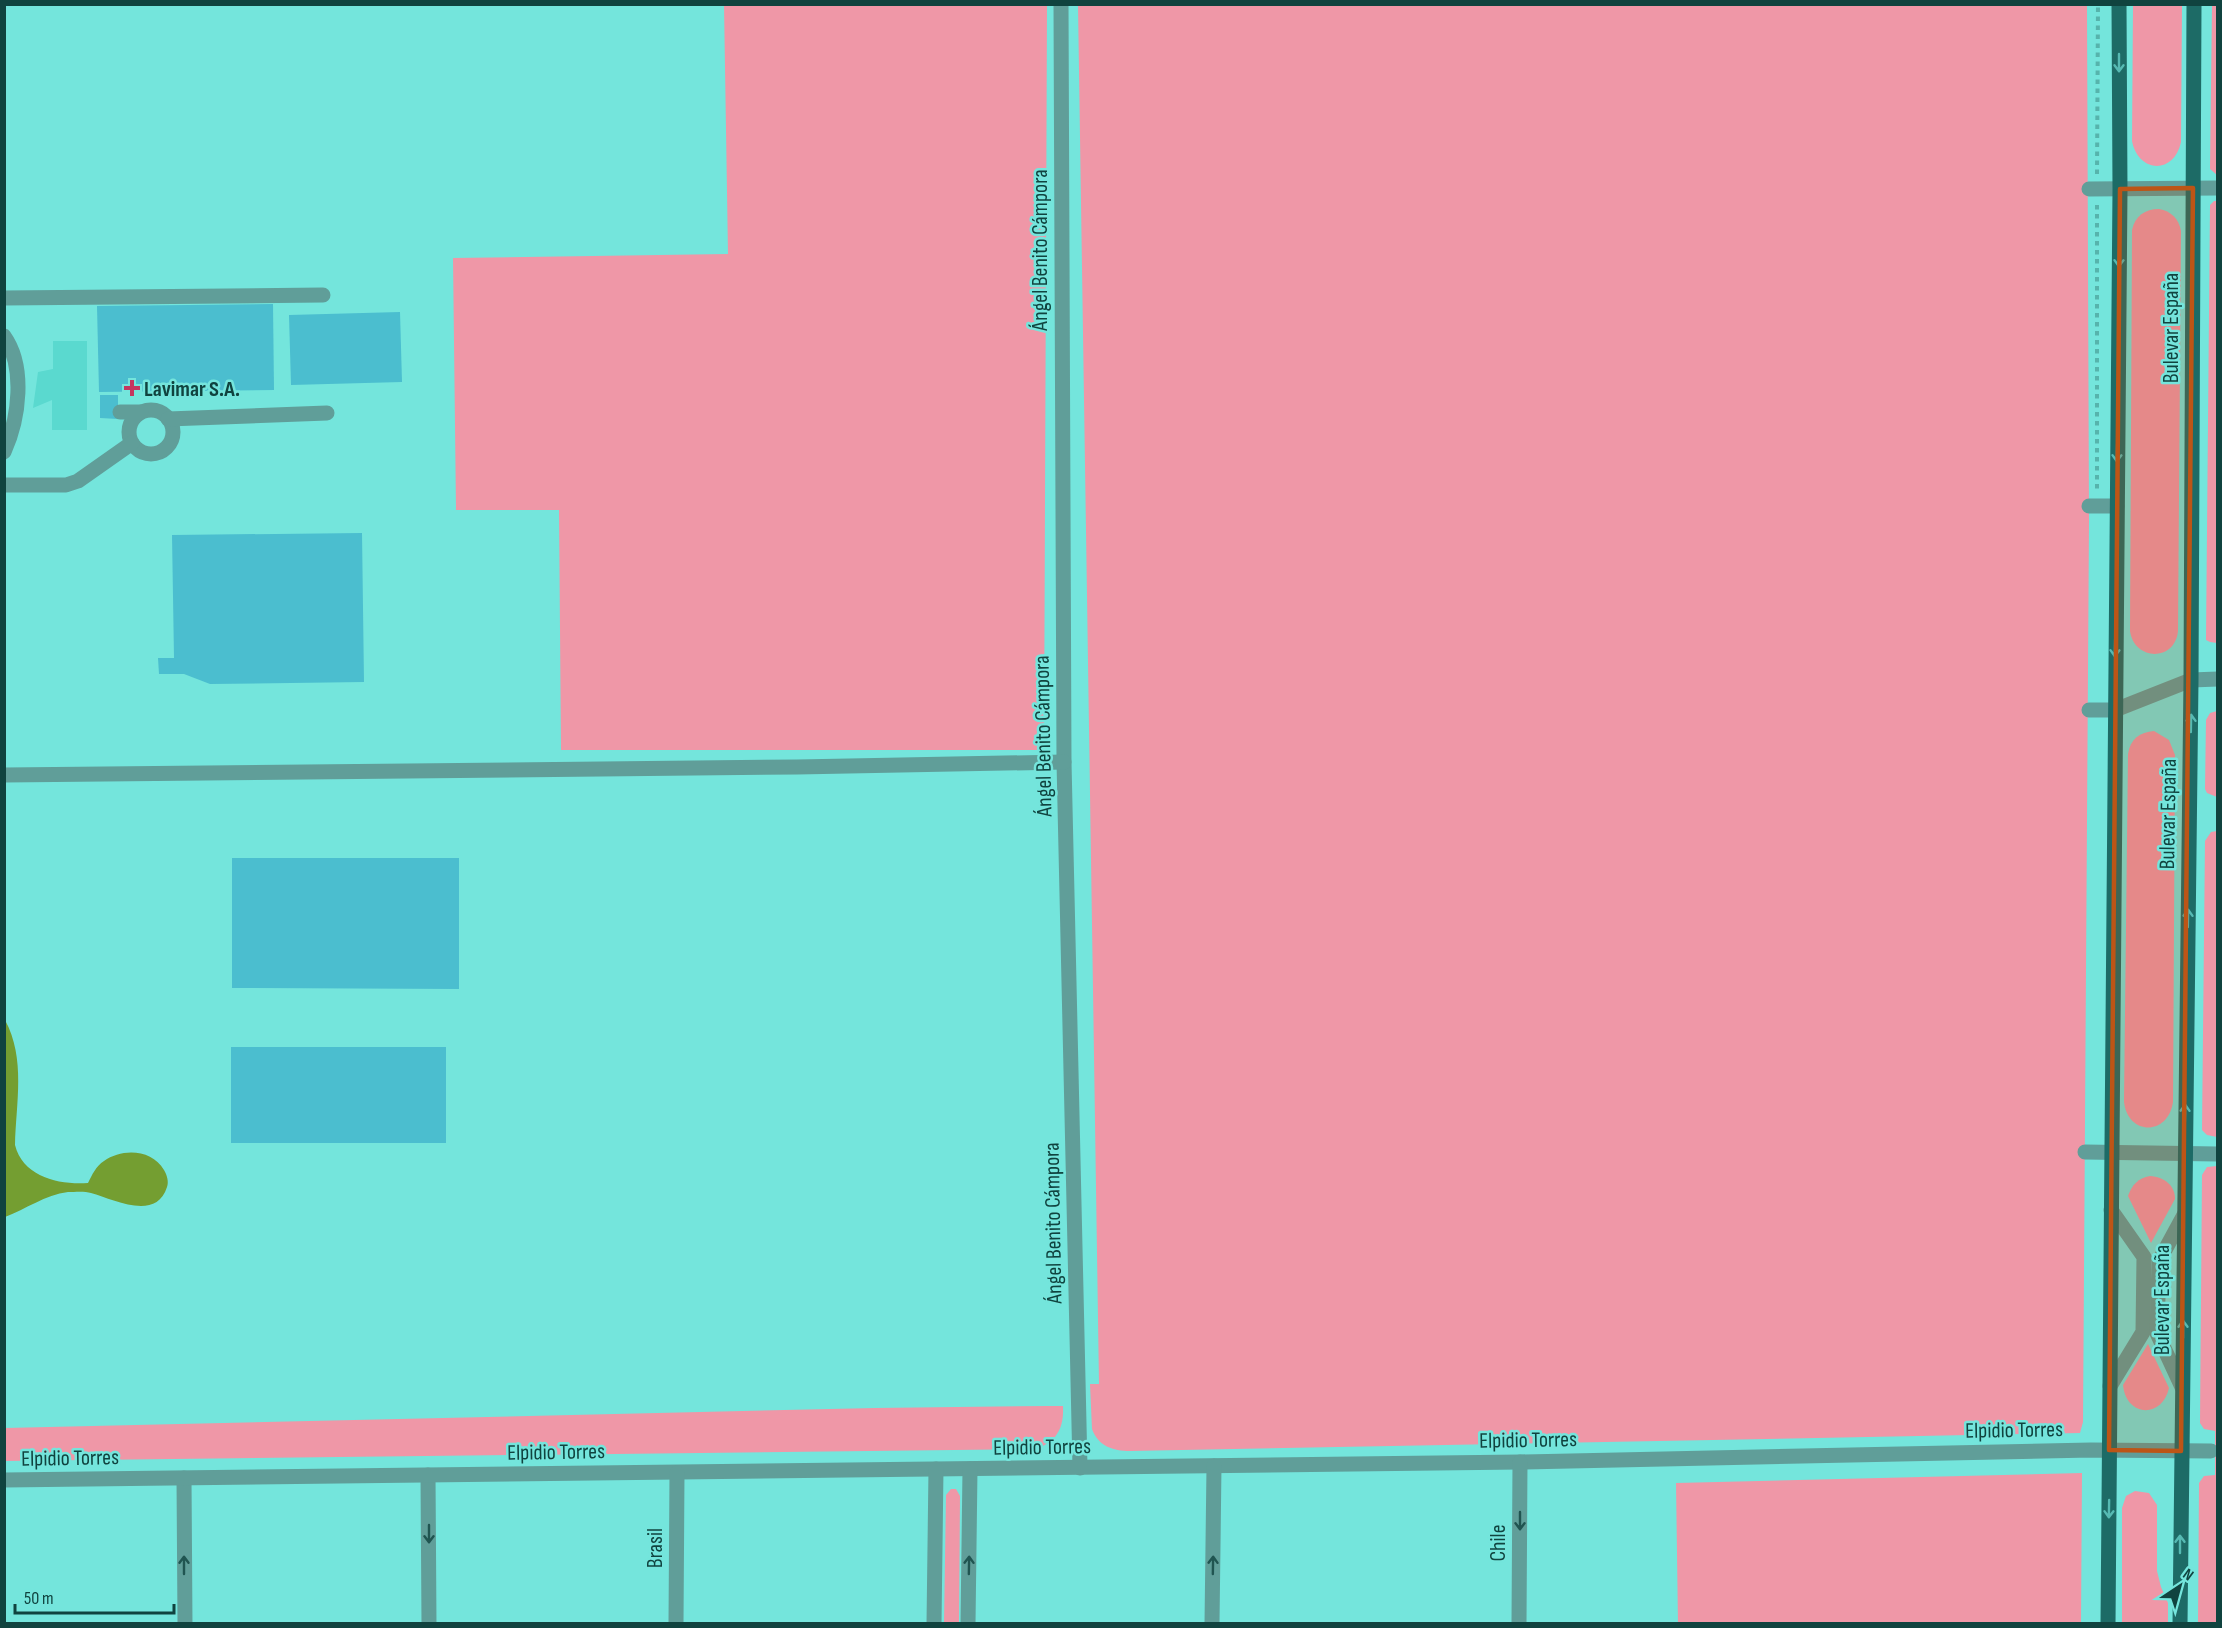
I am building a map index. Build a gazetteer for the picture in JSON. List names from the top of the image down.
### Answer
{
  "streets": {
    "main road": ["Bulevar España"],
    "street": [
      "Ángel Benito Cámpora",
      "Elpidio Torres",
      "Chile",
      "Brasil"
    ]
  },
  "crossings": [
    ["Ángel Benito Cámpora", "Elpidio Torres"],
    ["Bulevar España", "Elpidio Torres"],
    ["Elpidio Torres", "Chile"],
    ["Elpidio Torres", "Brasil"]
  ],
  "one_way": ["Chile"],
  "places": {
    "health": ["Lavimar S.A."]
  },
  "scale_bar": "50 m",
  "north": "top right"
}
